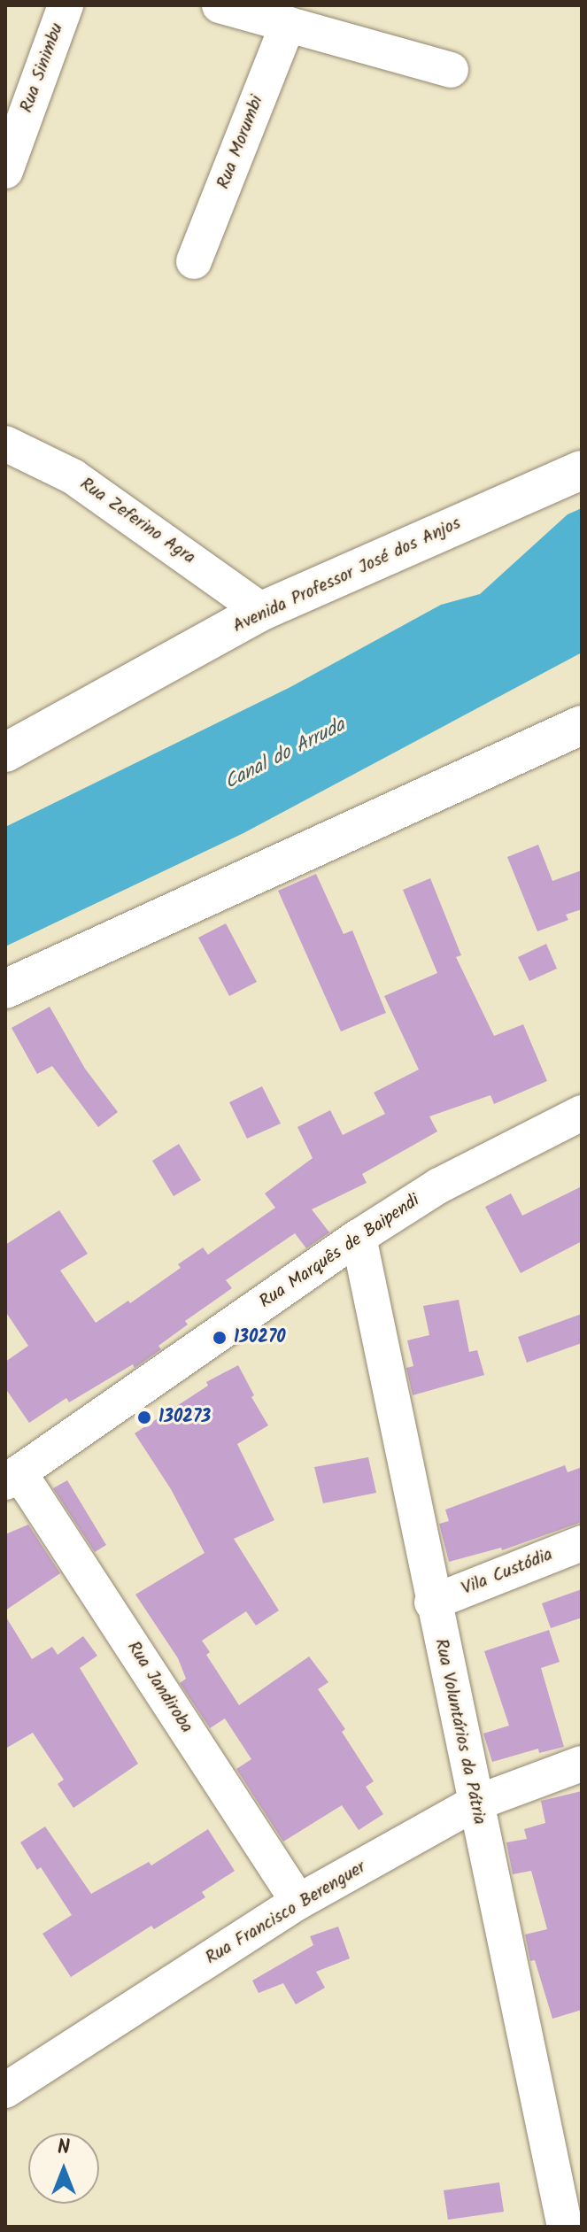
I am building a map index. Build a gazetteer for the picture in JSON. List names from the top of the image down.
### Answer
{
  "streets": {
    "main road": ["Avenida Professor José dos Anjos"],
    "street": [
      "Rua Sinimbu",
      "Rua Morumbi",
      "Rua Zeferino Agra",
      "Rua Marquês de Baipendi",
      "Vila Custódia",
      "Rua Jandiroba",
      "Rua Voluntários da Pátria",
      "Rua Francisco Berenguer"
    ]
  },
  "crossings": [
    ["Rua Zeferino Agra", "Avenida Professor José dos Anjos"],
    ["Rua Marquês de Baipendi", "Rua Jandiroba"],
    ["Rua Marquês de Baipendi", "Rua Voluntários da Pátria"],
    ["Vila Custódia", "Rua Voluntários da Pátria"],
    ["Rua Jandiroba", "Rua Francisco Berenguer"],
    ["Rua Voluntários da Pátria", "Rua Francisco Berenguer"]
  ],
  "water": ["Canal do Arruda"],
  "places": ["130270", "130273"],
  "north": "top"
}
